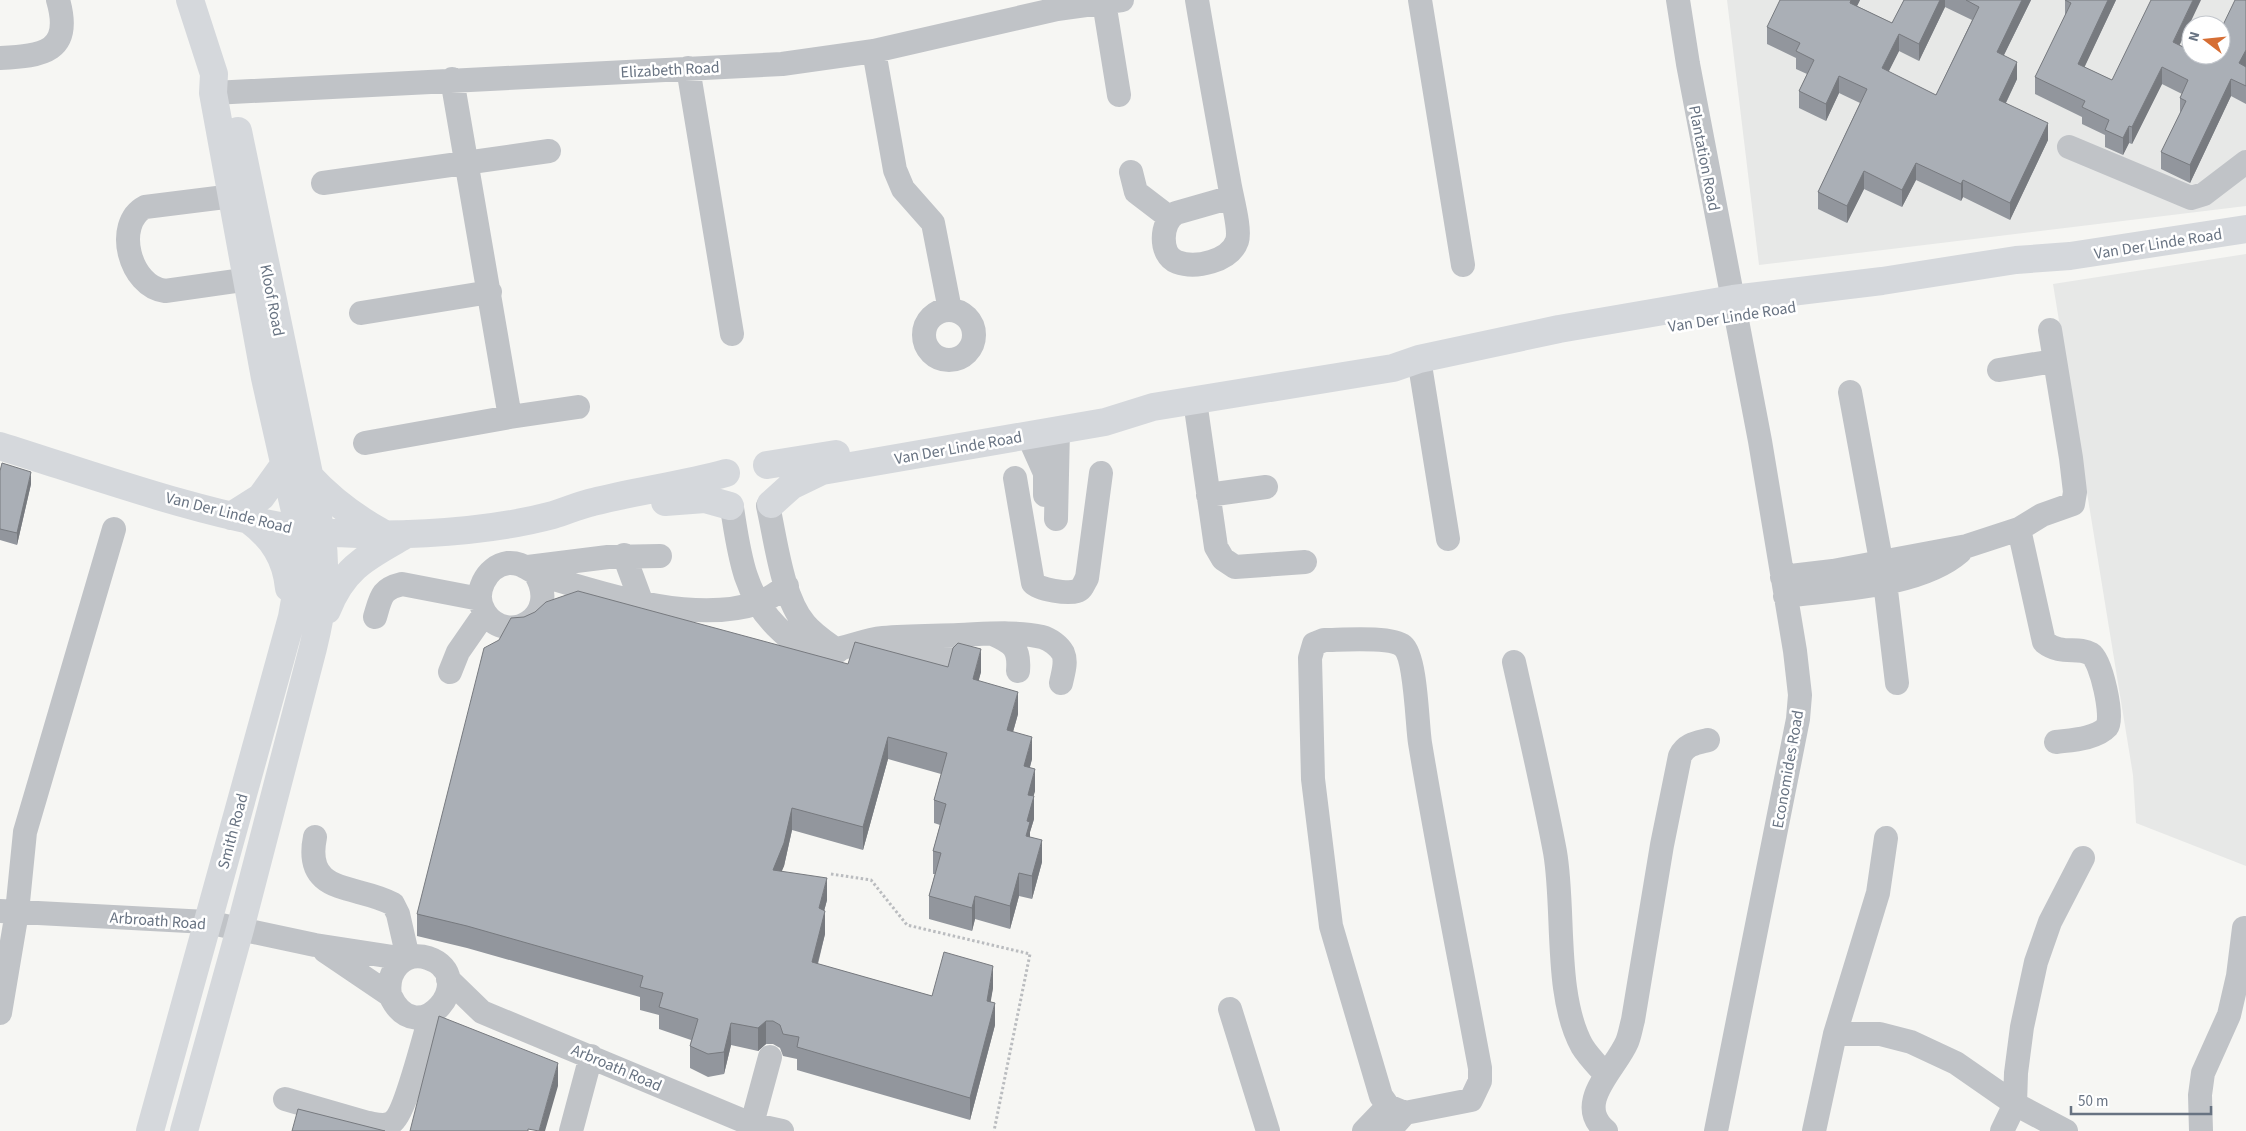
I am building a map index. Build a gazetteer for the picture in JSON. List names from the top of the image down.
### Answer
{
  "streets": {
    "main road": ["Van Der Linde Road", "Kloof Road", "Smith Road"],
    "street": [
      "Elizabeth Road",
      "Plantation Road",
      "Economides Road",
      "Arbroath Road"
    ]
  },
  "crossings": [
    ["Elizabeth Road", "Kloof Road"],
    ["Plantation Road", "Van Der Linde Road"],
    ["Plantation Road", "Economides Road"],
    ["Van Der Linde Road", "Kloof Road"],
    ["Van Der Linde Road", "Economides Road"],
    ["Van Der Linde Road", "Smith Road"],
    ["Kloof Road", "Smith Road"],
    ["Smith Road", "Arbroath Road"]
  ],
  "scale_bar": "50 m",
  "north": "left"
}
